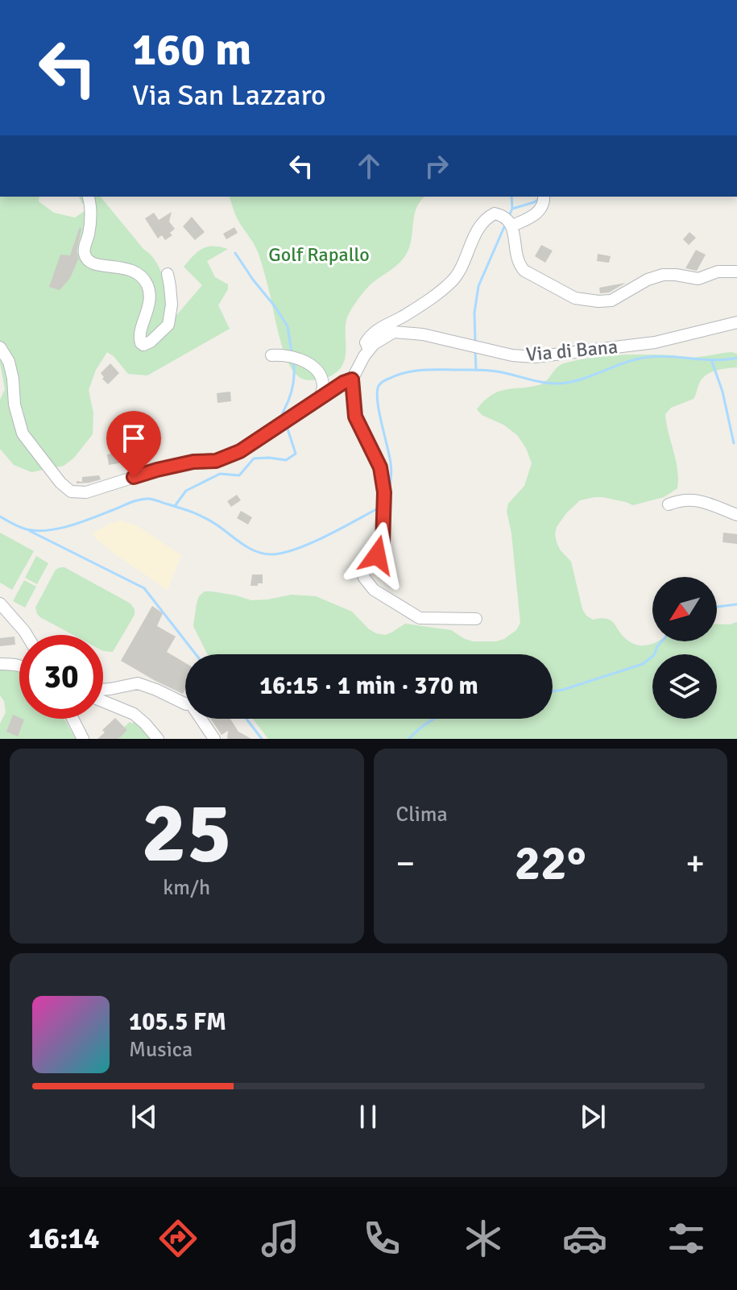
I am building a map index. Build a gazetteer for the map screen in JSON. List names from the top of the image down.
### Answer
{
  "streets": {
    "street": ["Via di Bana"]
  },
  "parks": ["Golf Rapallo"],
  "north": "bottom left",
  "page": {
    "turn": ["160 m", "Via San Lazzaro"],
    "limit": "30",
    "trip": "16:15 · 1 min · 370 m",
    "tile": [
      ["25", "km/h"],
      "Clima"
    ],
    "heat": ["−", "22°", "+"],
    "song": ["105.5 FM", "Musica"],
    "tabs": "16:14"
  }
}
